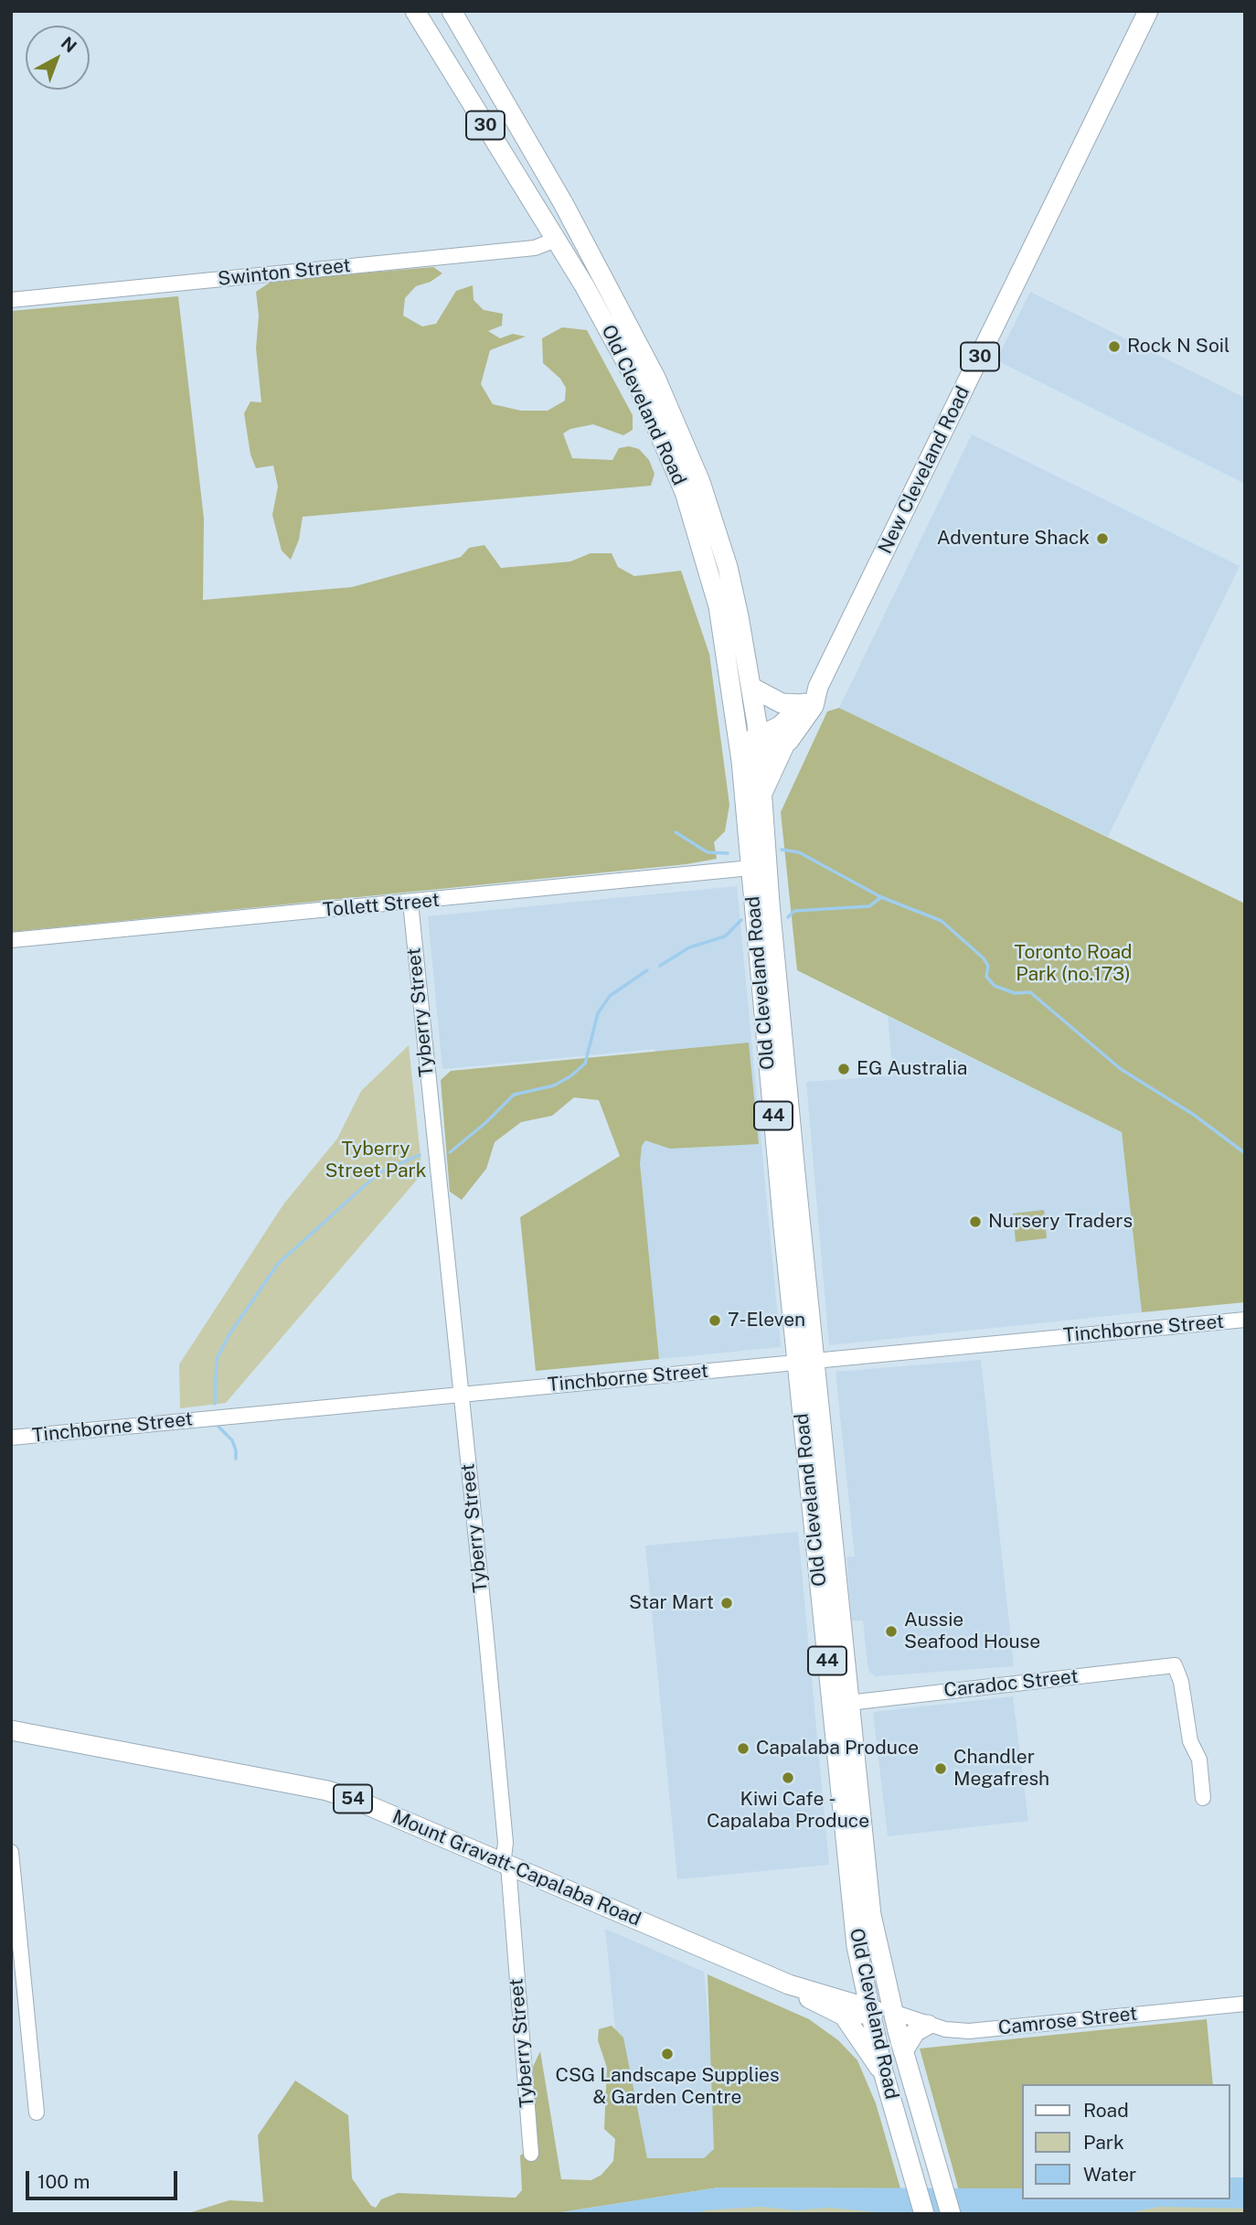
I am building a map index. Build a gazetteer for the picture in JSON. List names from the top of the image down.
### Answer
{
  "streets": {
    "main road": [
      "30",
      "Old Cleveland Road",
      "New Cleveland Road",
      "44",
      "54",
      "Mount Gravatt-Capalaba Road"
    ],
    "street": [
      "Swinton Street",
      "Tollett Street",
      "Tyberry Street",
      "Tinchborne Street",
      "Caradoc Street",
      "Camrose Street"
    ]
  },
  "crossings": [
    ["Swinton Street", "Old Cleveland Road"],
    ["Old Cleveland Road", "New Cleveland Road"],
    ["Old Cleveland Road", "Tollett Street"],
    ["Old Cleveland Road", "44"],
    ["Old Cleveland Road", "Tinchborne Street"],
    ["Old Cleveland Road", "Caradoc Street"],
    ["Old Cleveland Road", "54"],
    ["Old Cleveland Road", "Mount Gravatt-Capalaba Road"],
    ["Old Cleveland Road", "Camrose Street"],
    ["New Cleveland Road", "44"],
    ["Tollett Street", "Tyberry Street"],
    ["Tyberry Street", "Tinchborne Street"],
    ["Tyberry Street", "Mount Gravatt-Capalaba Road"],
    ["54", "Mount Gravatt-Capalaba Road"],
    ["Mount Gravatt-Capalaba Road", "Camrose Street"]
  ],
  "parks": ["Toronto Road Park (no.173)", "Tyberry Street Park"],
  "places": [
    "Rock N Soil",
    "Adventure Shack",
    "EG Australia",
    "Nursery Traders",
    "7-Eleven",
    "Star Mart",
    "Aussie Seafood House",
    "Capalaba Produce",
    "Chandler Megafresh",
    "Kiwi Cafe - Capalaba Produce",
    "CSG Landscape Supplies & Garden Centre"
  ],
  "legend": ["Road", "Park", "Water"],
  "scale_bar": "100 m",
  "north": "top right"
}
